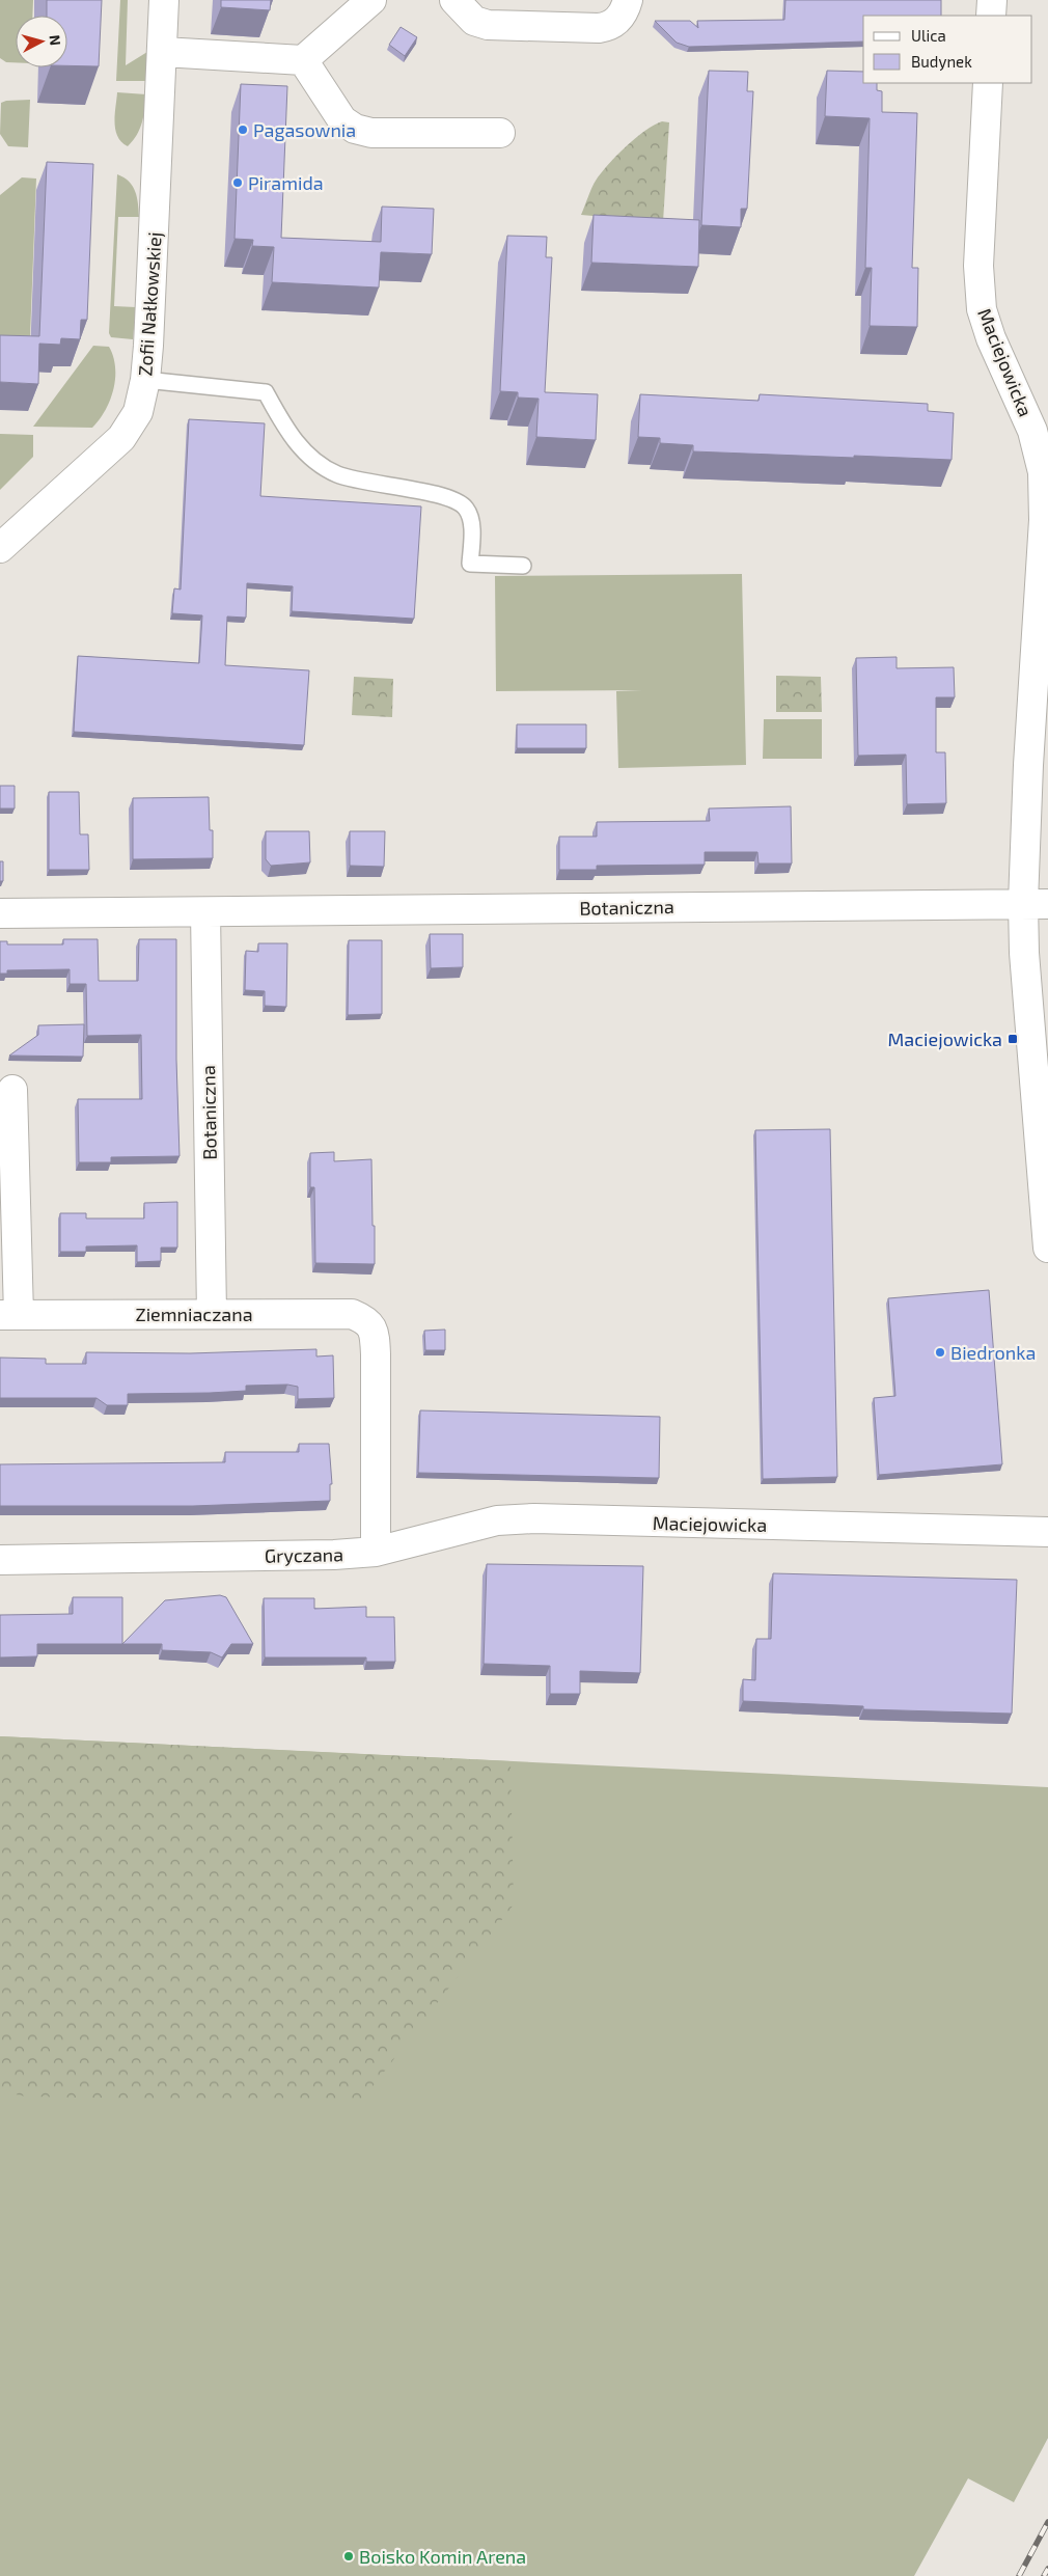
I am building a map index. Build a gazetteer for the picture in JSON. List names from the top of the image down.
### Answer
{
  "streets": {
    "street": [
      "Zofii Nałkowskiej",
      "Maciejowicka",
      "Botaniczna",
      "Ziemniaczana",
      "Gryczana"
    ]
  },
  "crossings": [
    ["Maciejowicka", "Botaniczna"],
    ["Maciejowicka", "Ziemniaczana"],
    ["Maciejowicka", "Gryczana"],
    ["Botaniczna", "Ziemniaczana"],
    ["Ziemniaczana", "Gryczana"]
  ],
  "places": {
    "other": [
      "Pagasownia",
      "Piramida",
      "Biedronka",
      "Boisko Komin Arena"
    ],
    "transit": ["Maciejowicka"]
  },
  "legend": ["Ulica", "Budynek"],
  "north": "right"
}
